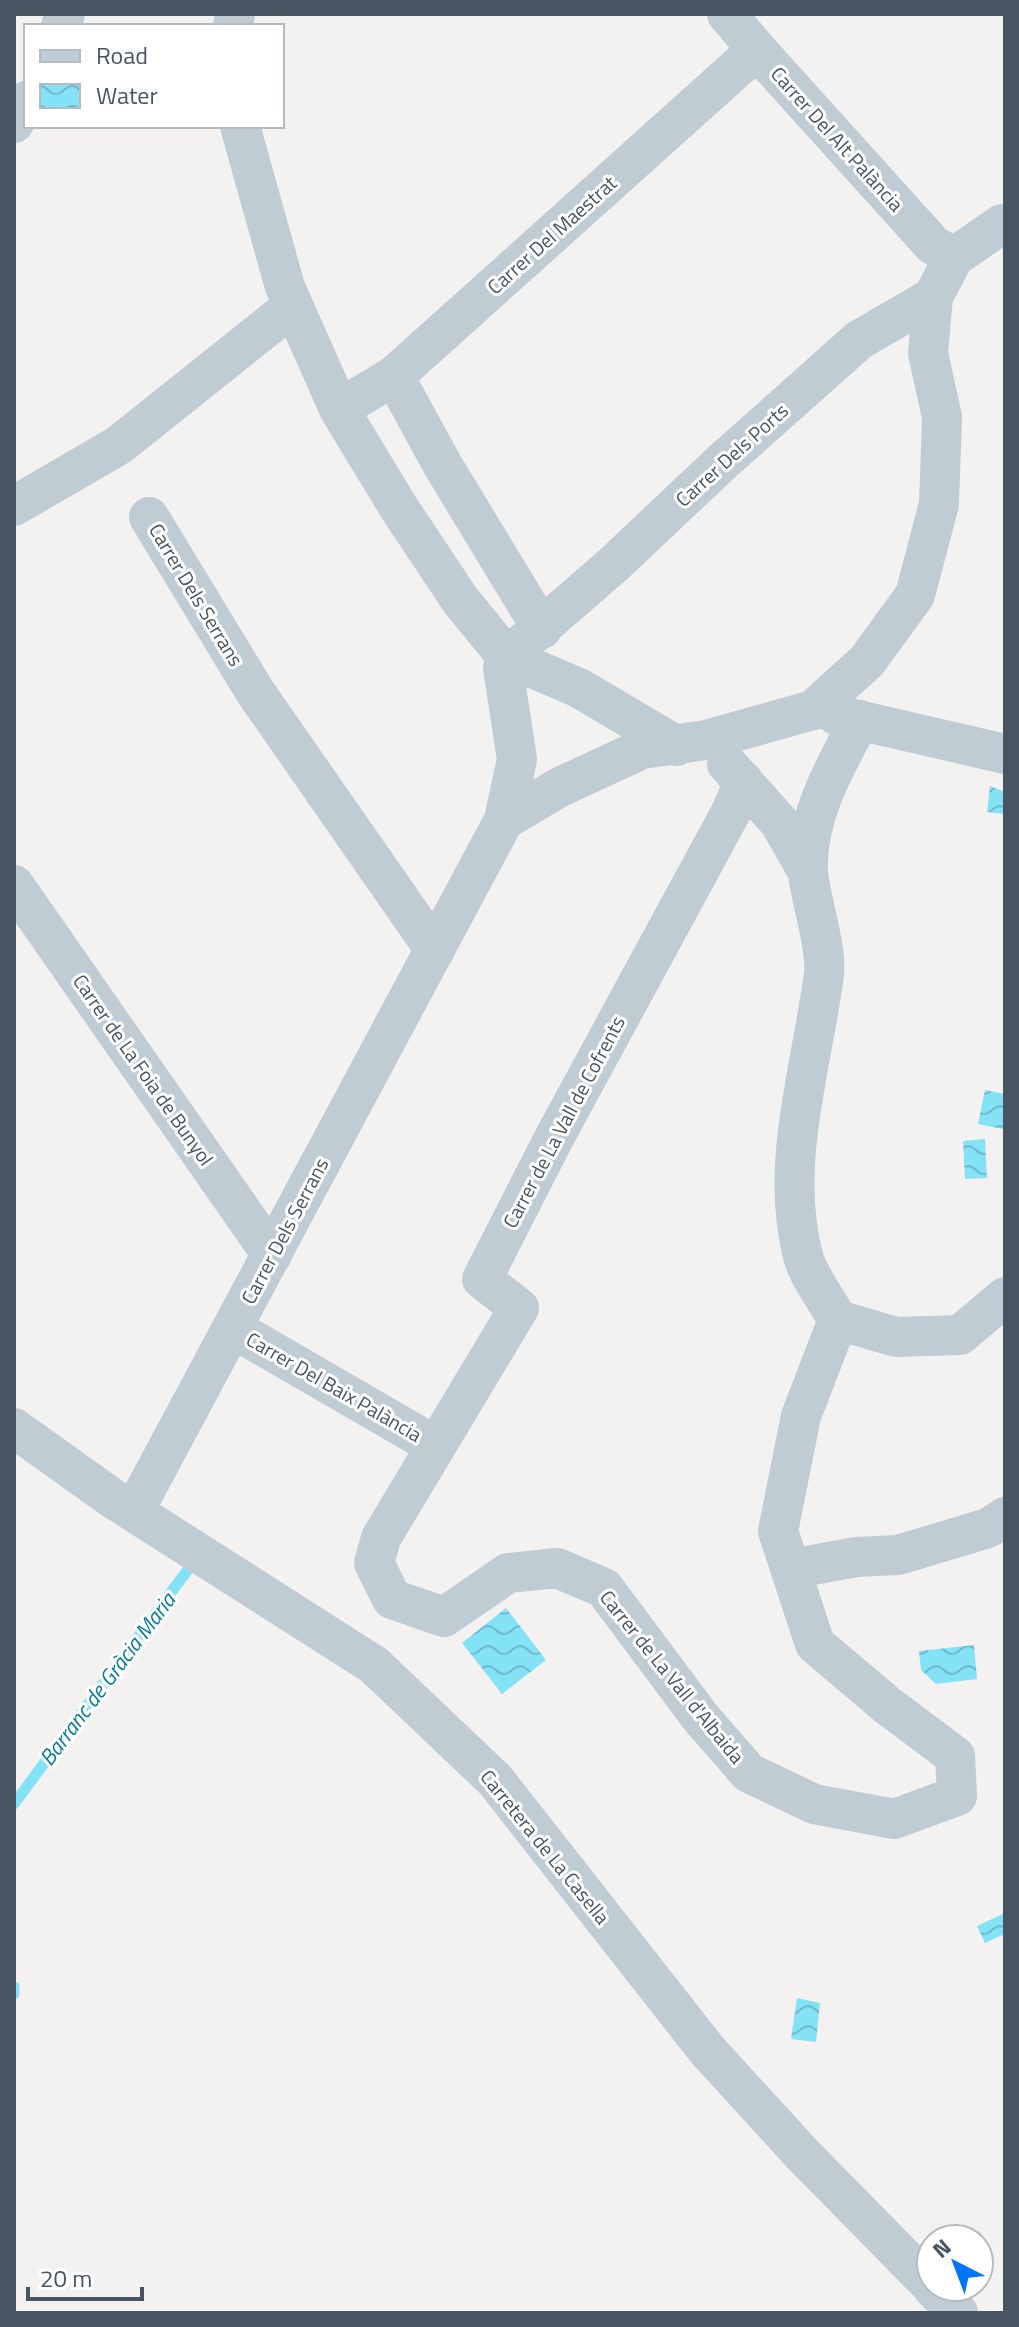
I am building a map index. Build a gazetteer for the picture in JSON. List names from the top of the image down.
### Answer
{
  "streets": {
    "street": [
      "Carrer Del Alt Palància",
      "Carrer Del Maestrat",
      "Carrer Dels Ports",
      "Carrer Dels Serrans",
      "Carrer de La Foia de Bunyol",
      "Carrer de La Vall de Cofrents",
      "Carrer Del Baix Palància",
      "Carrer de La Vall d'Albaida",
      "Carretera de La Casella"
    ]
  },
  "crossings": [
    ["Carrer Del Alt Palància", "Carrer Del Maestrat"],
    ["Carrer Dels Serrans", "Carrer de La Foia de Bunyol"],
    ["Carrer Dels Serrans", "Carrer Del Baix Palància"],
    ["Carrer Dels Serrans", "Carretera de La Casella"],
    ["Carrer de La Vall de Cofrents", "Carrer Del Baix Palància"],
    ["Carrer de La Vall de Cofrents", "Carrer de La Vall d'Albaida"],
    ["Carrer Del Baix Palància", "Carrer de La Vall d'Albaida"]
  ],
  "water": ["Barranc de Gràcia Maria"],
  "legend": ["Road", "Water"],
  "scale_bar": "20 m",
  "north": "top left"
}
